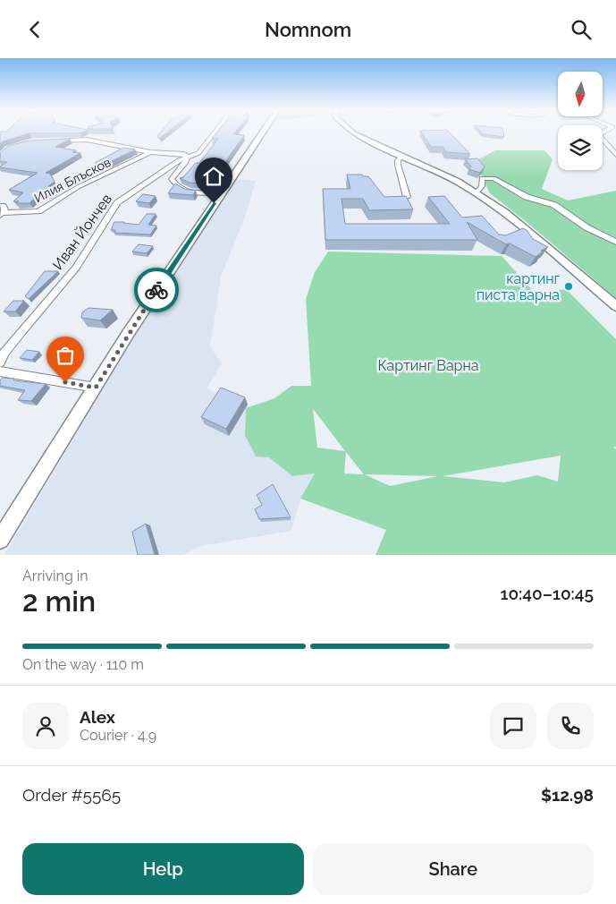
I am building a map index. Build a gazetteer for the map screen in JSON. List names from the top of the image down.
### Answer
{
  "streets": {
    "street": ["Илия Блъсков", "Иван Йончев"]
  },
  "parks": ["Картинг Варна"],
  "places": ["картинг писта варна"],
  "north": "bottom",
  "page": {
    "header": "Nomnom",
    "heading": ["2 min", "Arriving in", "10:40–10:45"],
    "panel": [
      "Alex",
      "Courier · 4.9",
      "Order #5565",
      "$12.98"
    ],
    "bar": "On the way · 110 m",
    "buttons": ["Help", "Share"]
  }
}
